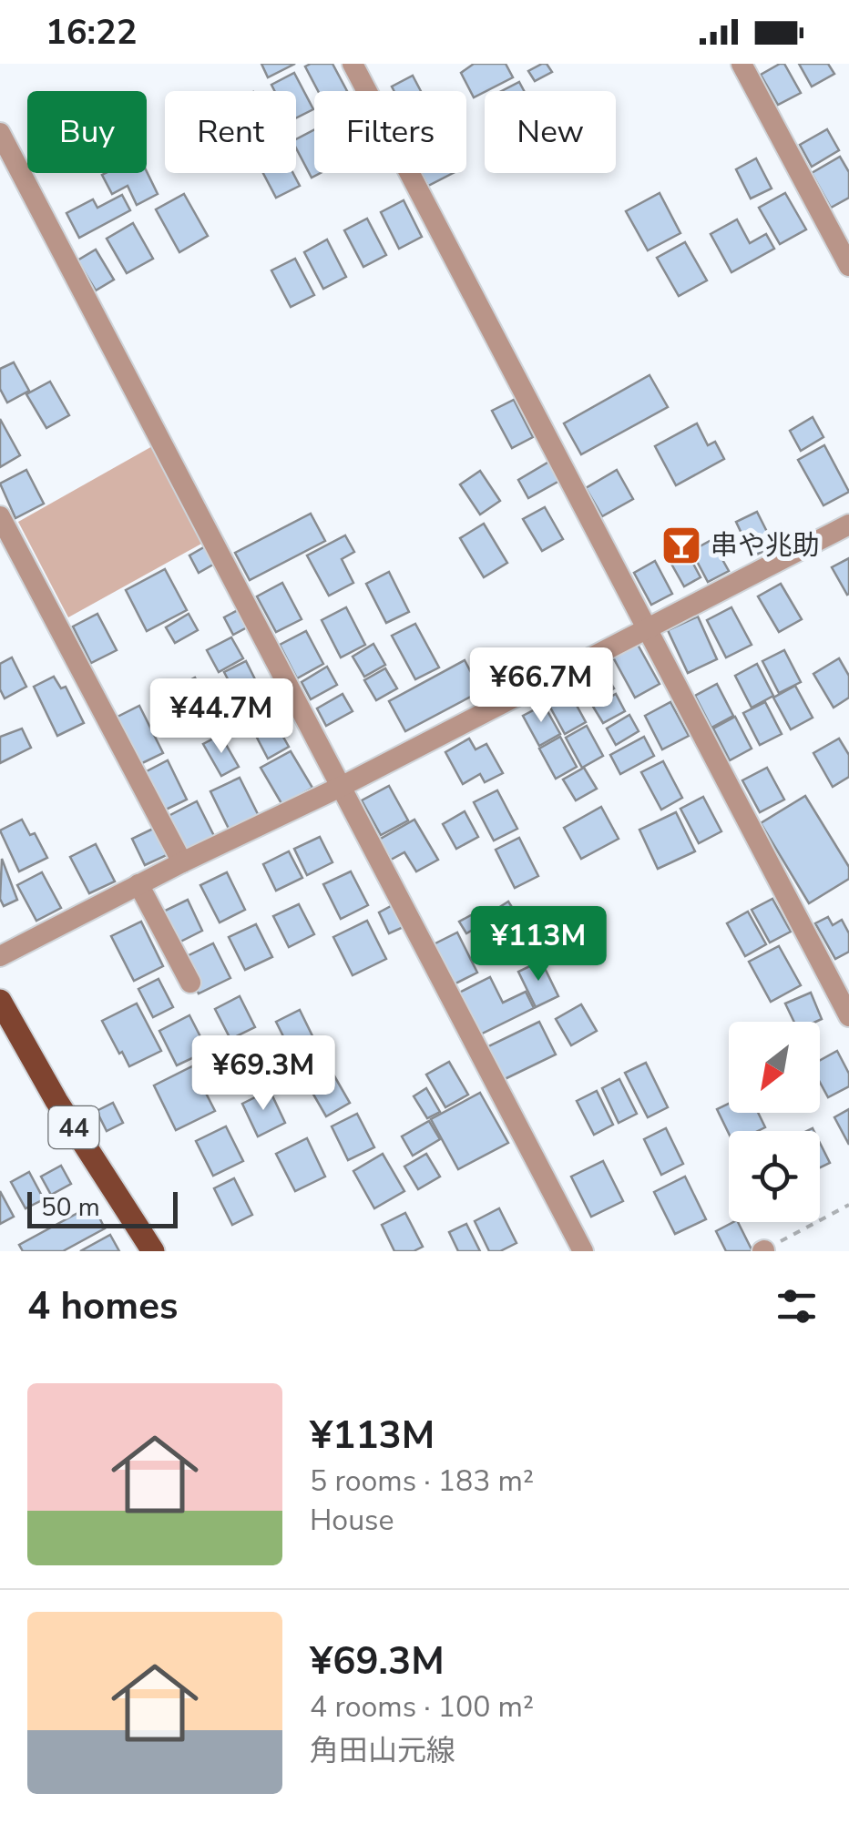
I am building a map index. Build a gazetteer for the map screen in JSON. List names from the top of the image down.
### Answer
{
  "streets": {
    "main road": ["44"]
  },
  "places": {
    "bar": ["串や兆助"]
  },
  "scale_bar": "50 m",
  "north": "bottom left",
  "page": {
    "status": "16:22",
    "chip": [
      "Buy",
      "Rent",
      "Filters",
      "New"
    ],
    "price": [
      "¥66.7M",
      "¥44.7M",
      "¥113M",
      "¥69.3M"
    ],
    "scale": "50 m",
    "heading": "4 homes",
    "list": [
      {
        "name": "¥113M",
        "note": "5 rooms · 183 m² · House"
      },
      {
        "name": "¥69.3M",
        "note": "4 rooms · 100 m² · 角田山元線"
      }
    ]
  }
}
